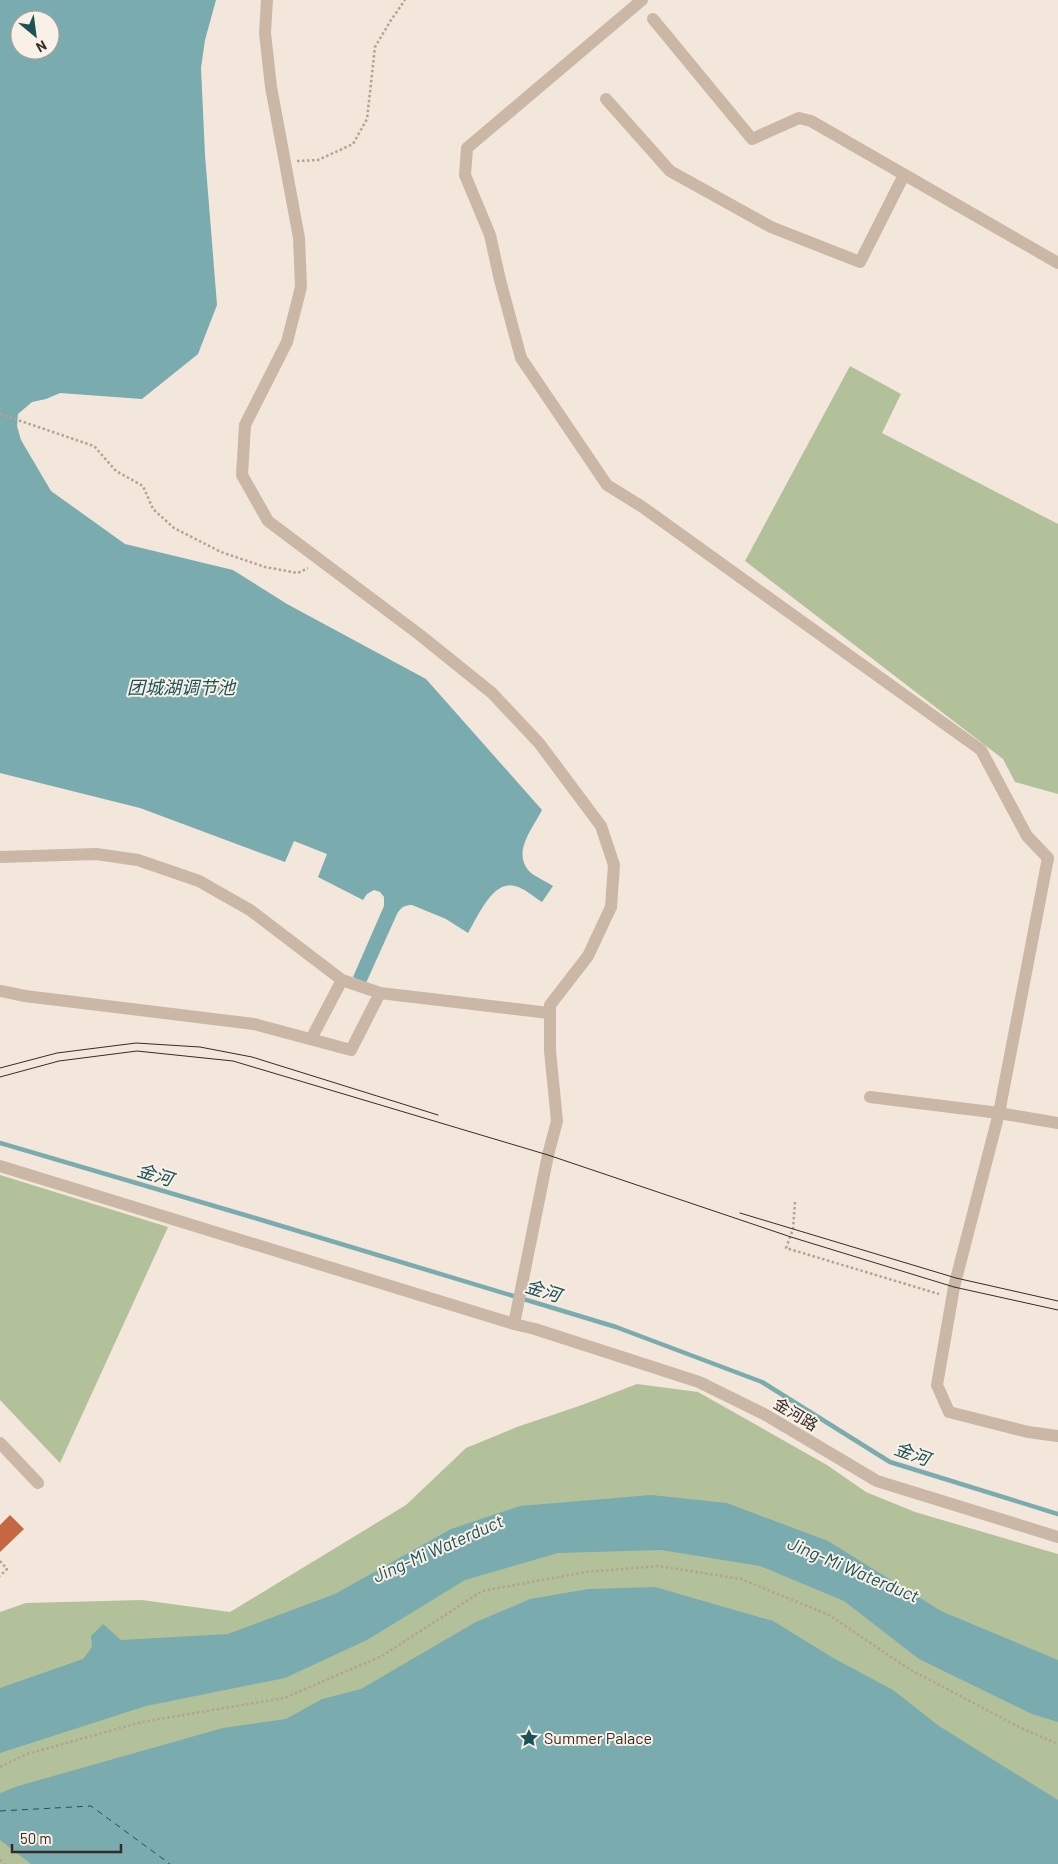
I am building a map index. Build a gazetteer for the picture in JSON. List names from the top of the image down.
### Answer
{
  "streets": {
    "street": ["金河路"]
  },
  "water": ["团城湖调节池", "金河", "Jing-Mi Waterduct"],
  "places": {
    "place": ["Summer Palace"]
  },
  "scale_bar": "50 m",
  "north": "bottom right"
}
